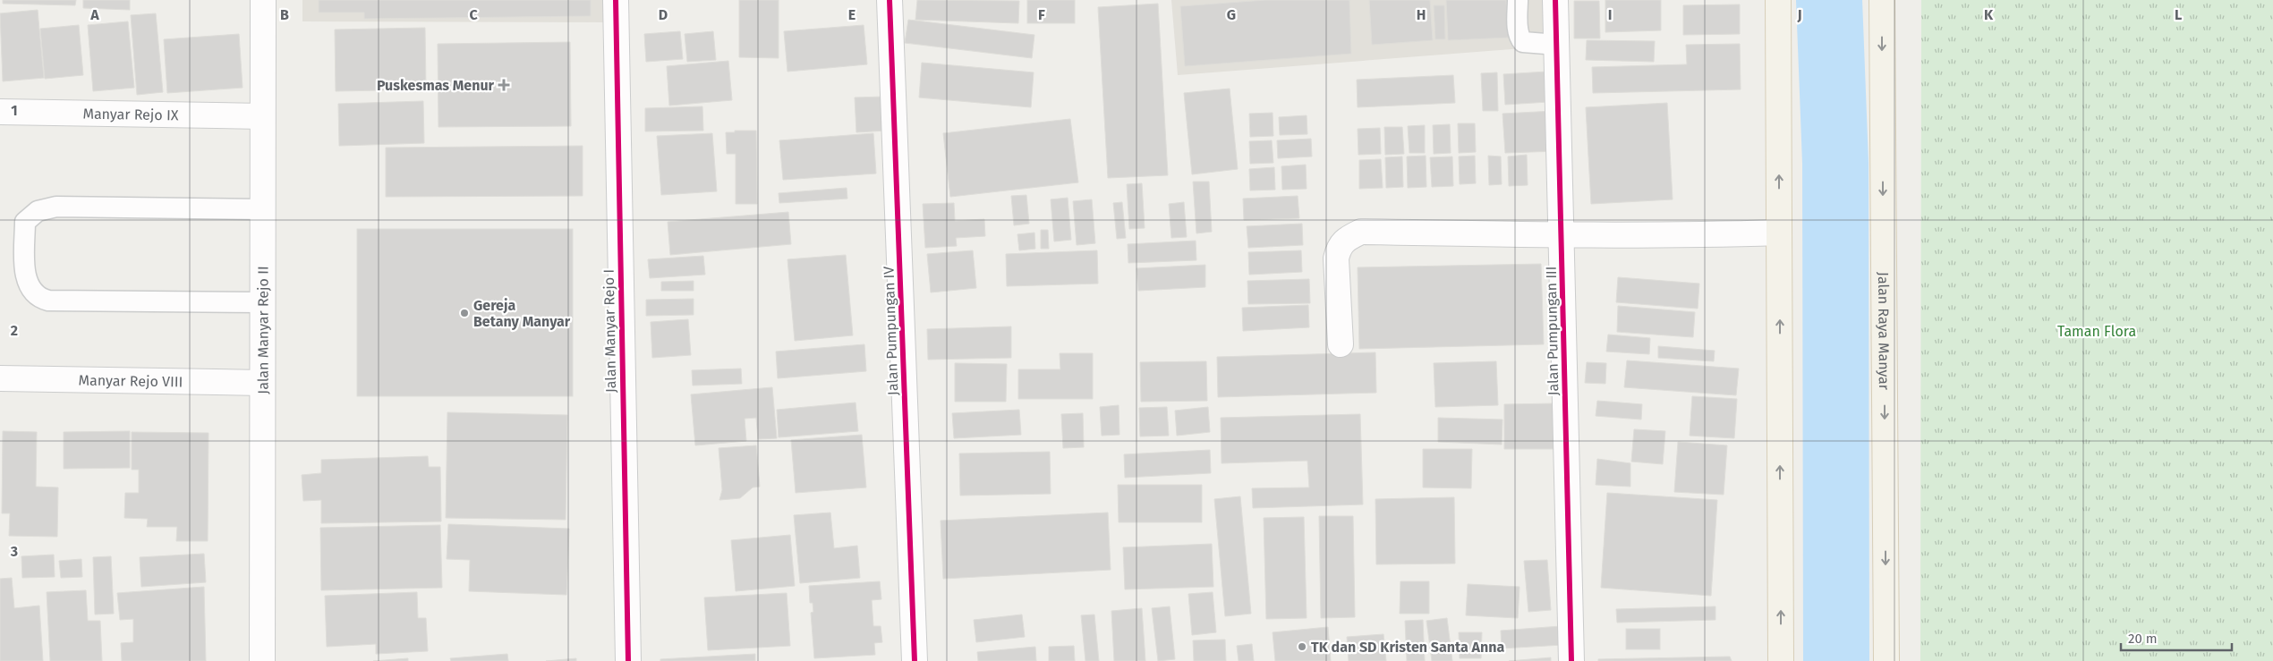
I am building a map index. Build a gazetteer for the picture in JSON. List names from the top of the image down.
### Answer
{
  "streets": {
    "main road": ["Jalan Raya Manyar"],
    "street": [
      "Manyar Rejo IX",
      "Jalan Manyar Rejo II",
      "Jalan Manyar Rejo I",
      "Jalan Pumpungan IV",
      "Jalan Pumpungan III",
      "Manyar Rejo VIII"
    ]
  },
  "crossings": [
    ["Manyar Rejo IX", "Jalan Manyar Rejo II"],
    ["Jalan Manyar Rejo II", "Manyar Rejo VIII"]
  ],
  "parks": ["Taman Flora"],
  "places": {
    "health": ["Puskesmas Menur"],
    "other": ["Gereja Betany Manyar", "TK dan SD Kristen Santa Anna"]
  },
  "scale_bar": "20 m",
  "grid": {
    "columns": [
      "A",
      "B",
      "C",
      "D",
      "E",
      "F",
      "G",
      "H",
      "I",
      "J",
      "K",
      "L"
    ],
    "rows": ["1", "2", "3"]
  }
}
